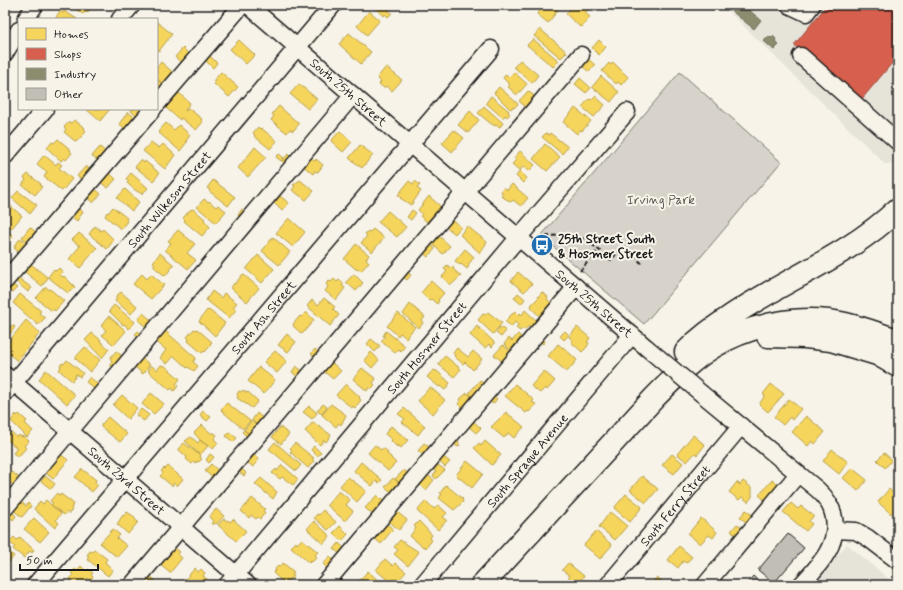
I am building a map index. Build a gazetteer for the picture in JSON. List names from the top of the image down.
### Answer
{
  "streets": {
    "street": [
      "South 25th Street",
      "South Wilkeson Street",
      "South Ash Street",
      "South Hosmer Street",
      "South Sprague Avenue",
      "South 23rd Street",
      "South Ferry Street"
    ]
  },
  "crossings": [
    ["South 25th Street", "South Wilkeson Street"],
    ["South 25th Street", "South Ash Street"],
    ["South 25th Street", "South Hosmer Street"],
    ["South 25th Street", "South Sprague Avenue"],
    ["South 25th Street", "South Ferry Street"],
    ["South Wilkeson Street", "South 23rd Street"],
    ["South Ash Street", "South 23rd Street"],
    ["South Hosmer Street", "South 23rd Street"]
  ],
  "parks": ["Irving Park"],
  "places": {
    "bus stop": ["25th Street South & Hosmer Street"]
  },
  "legend": [
    "Homes",
    "Shops",
    "Industry",
    "Other"
  ],
  "scale_bar": "50 m"
}
